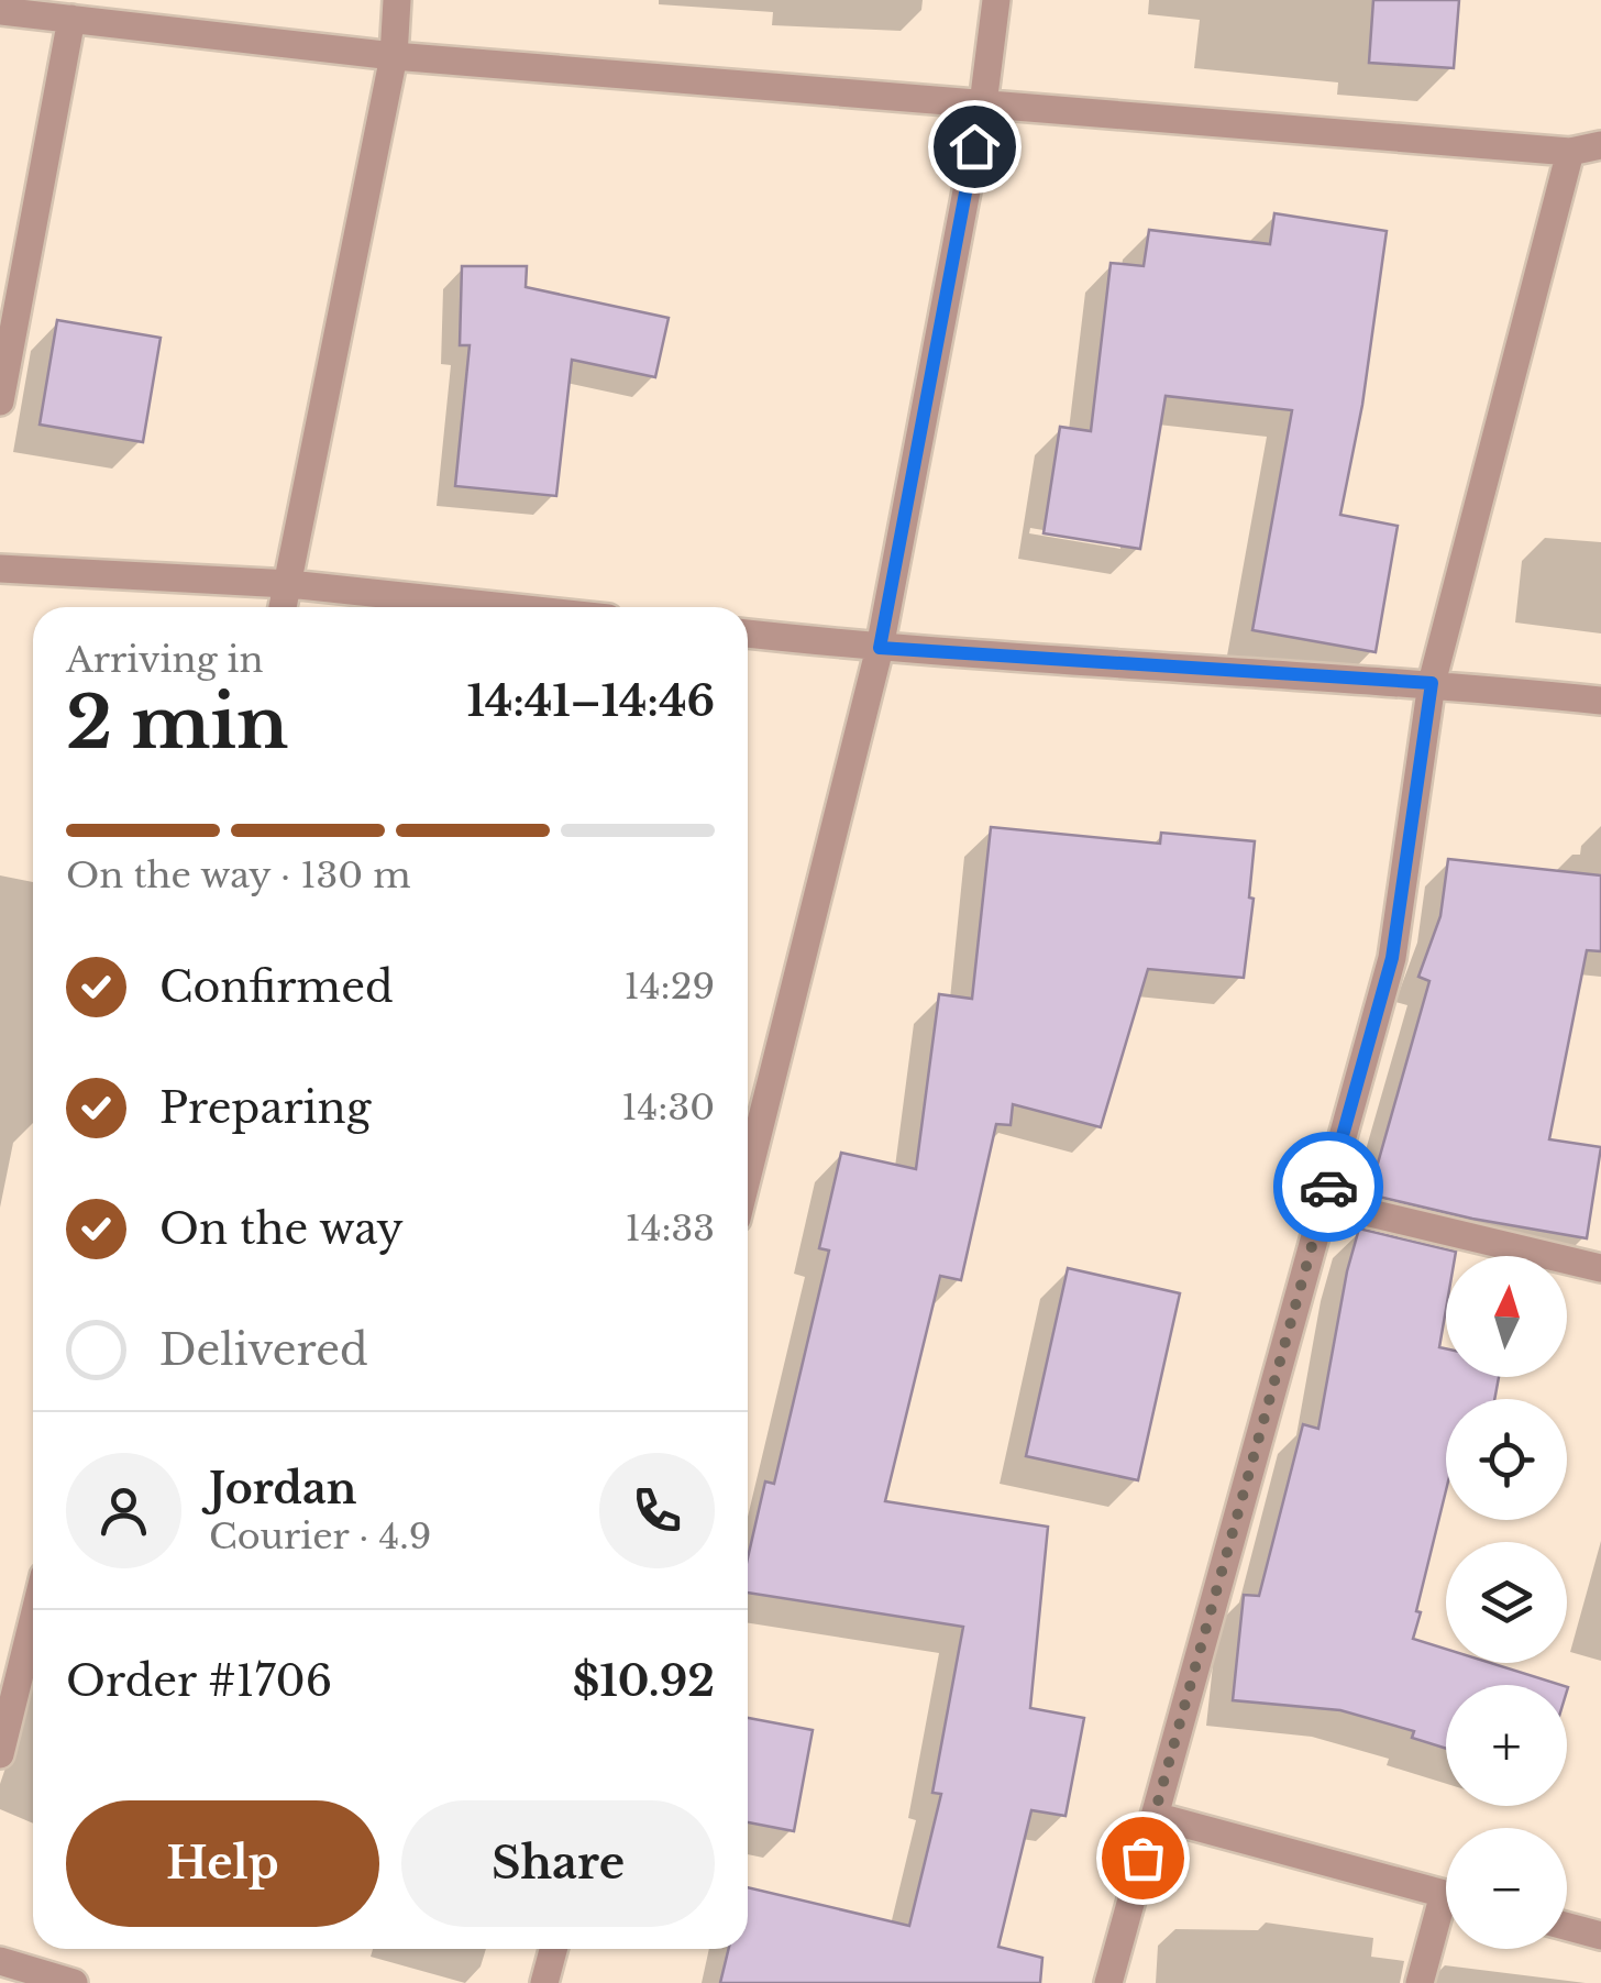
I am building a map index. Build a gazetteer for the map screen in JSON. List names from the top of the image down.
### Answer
{
  "north": "top",
  "page": {
    "heading": ["2 min", "Arriving in", "14:41–14:46"],
    "panel": [
      "Jordan",
      "Courier · 4.9",
      "Order #1706",
      "$10.92"
    ],
    "bar": "On the way · 130 m",
    "list": [
      ["Confirmed", "14:29"],
      ["Preparing", "14:30"],
      ["On the way", "14:33"],
      "Delivered"
    ],
    "map_buttons": ["+", "−"],
    "buttons": ["Help", "Share"]
  }
}
